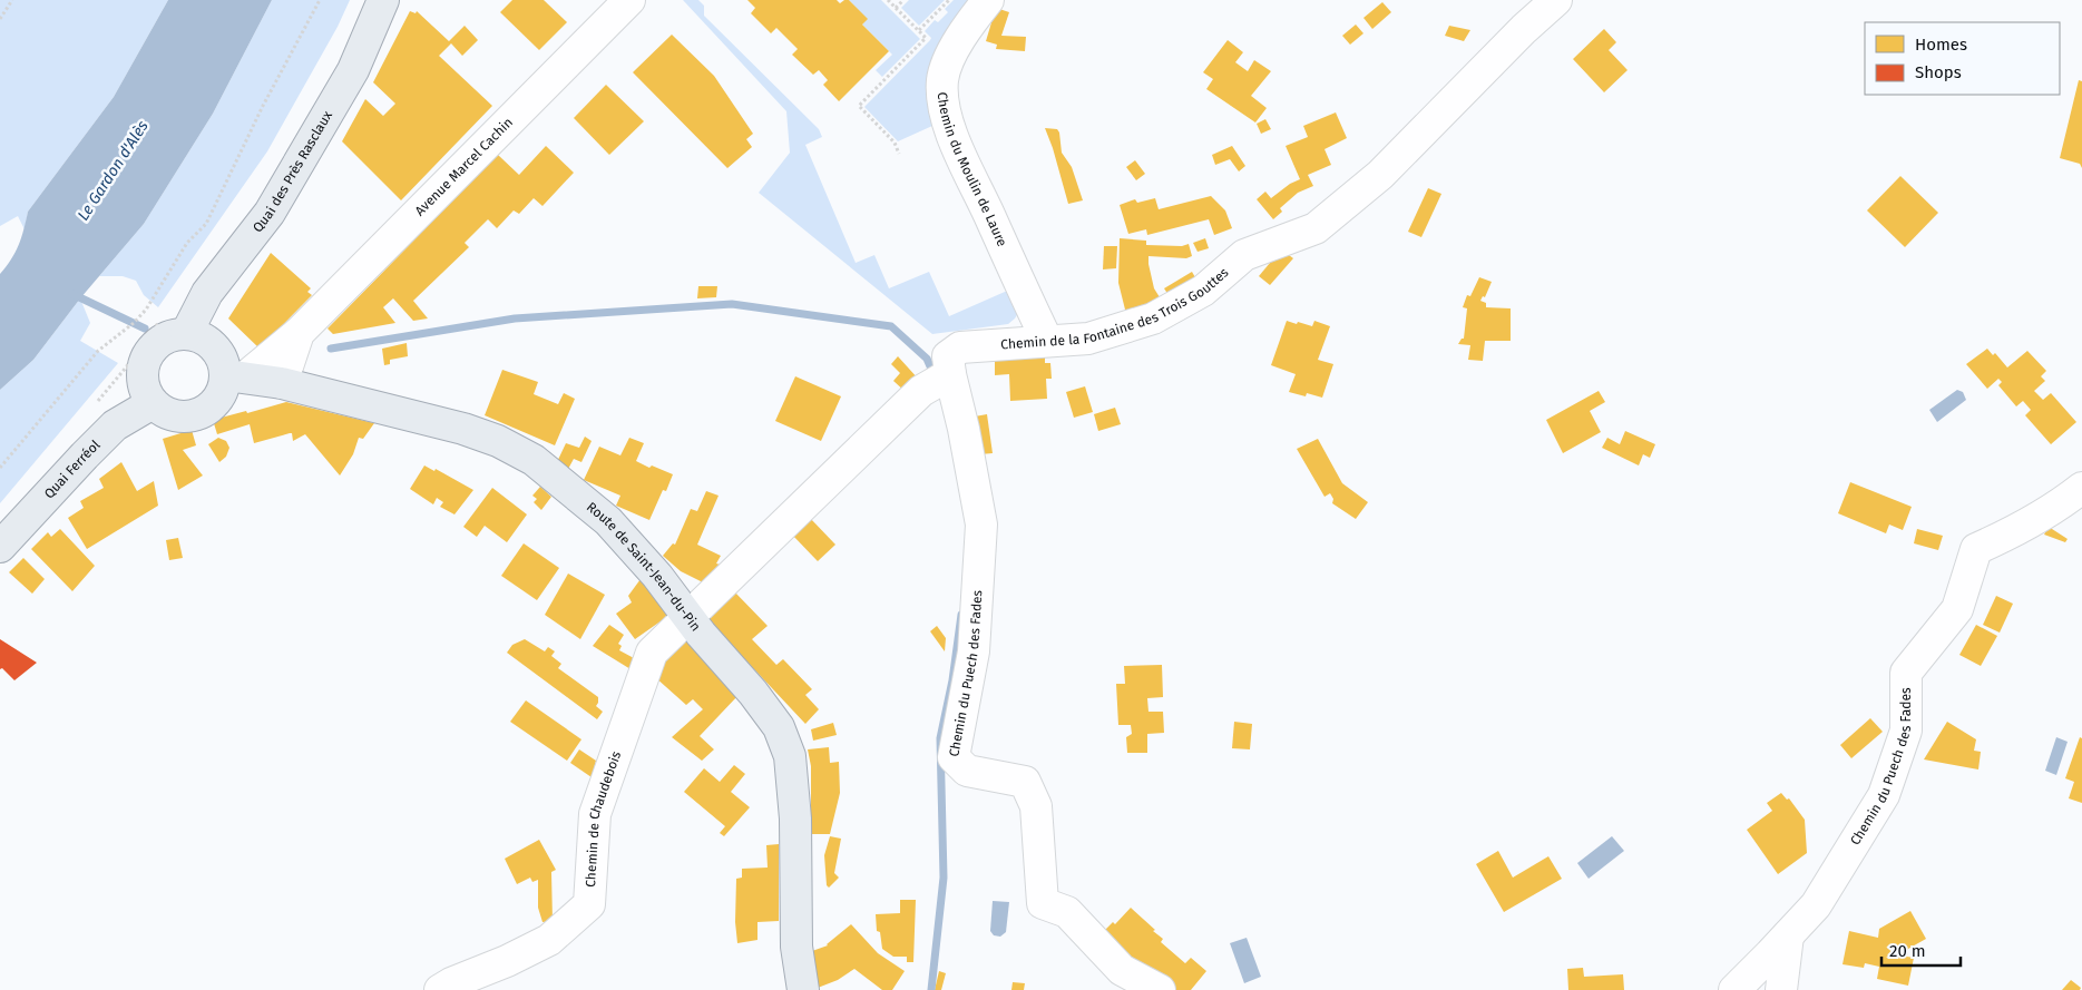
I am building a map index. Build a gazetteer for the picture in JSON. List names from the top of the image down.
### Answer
{
  "streets": {
    "main road": ["Quai des Près Rasclaux", "Quai Ferréol", "Route de Saint-Jean-du-Pin"],
    "street": [
      "Avenue Marcel Cachin",
      "Chemin du Moulin de Laure",
      "Chemin de la Fontaine des Trois Gouttes",
      "Chemin du Puech des Fades",
      "Chemin de Chaudebois"
    ]
  },
  "crossings": [
    ["Avenue Marcel Cachin", "Quai des Près Rasclaux"],
    ["Avenue Marcel Cachin", "Quai Ferréol"],
    ["Avenue Marcel Cachin", "Route de Saint-Jean-du-Pin"],
    ["Chemin du Moulin de Laure", "Chemin de la Fontaine des Trois Gouttes"],
    ["Quai des Près Rasclaux", "Quai Ferréol"],
    ["Quai des Près Rasclaux", "Route de Saint-Jean-du-Pin"],
    ["Chemin de la Fontaine des Trois Gouttes", "Chemin du Puech des Fades"],
    ["Quai Ferréol", "Route de Saint-Jean-du-Pin"],
    ["Route de Saint-Jean-du-Pin", "Chemin de Chaudebois"]
  ],
  "water": ["Le Gardon d'Alès"],
  "legend": ["Homes", "Shops"],
  "scale_bar": "20 m"
}
